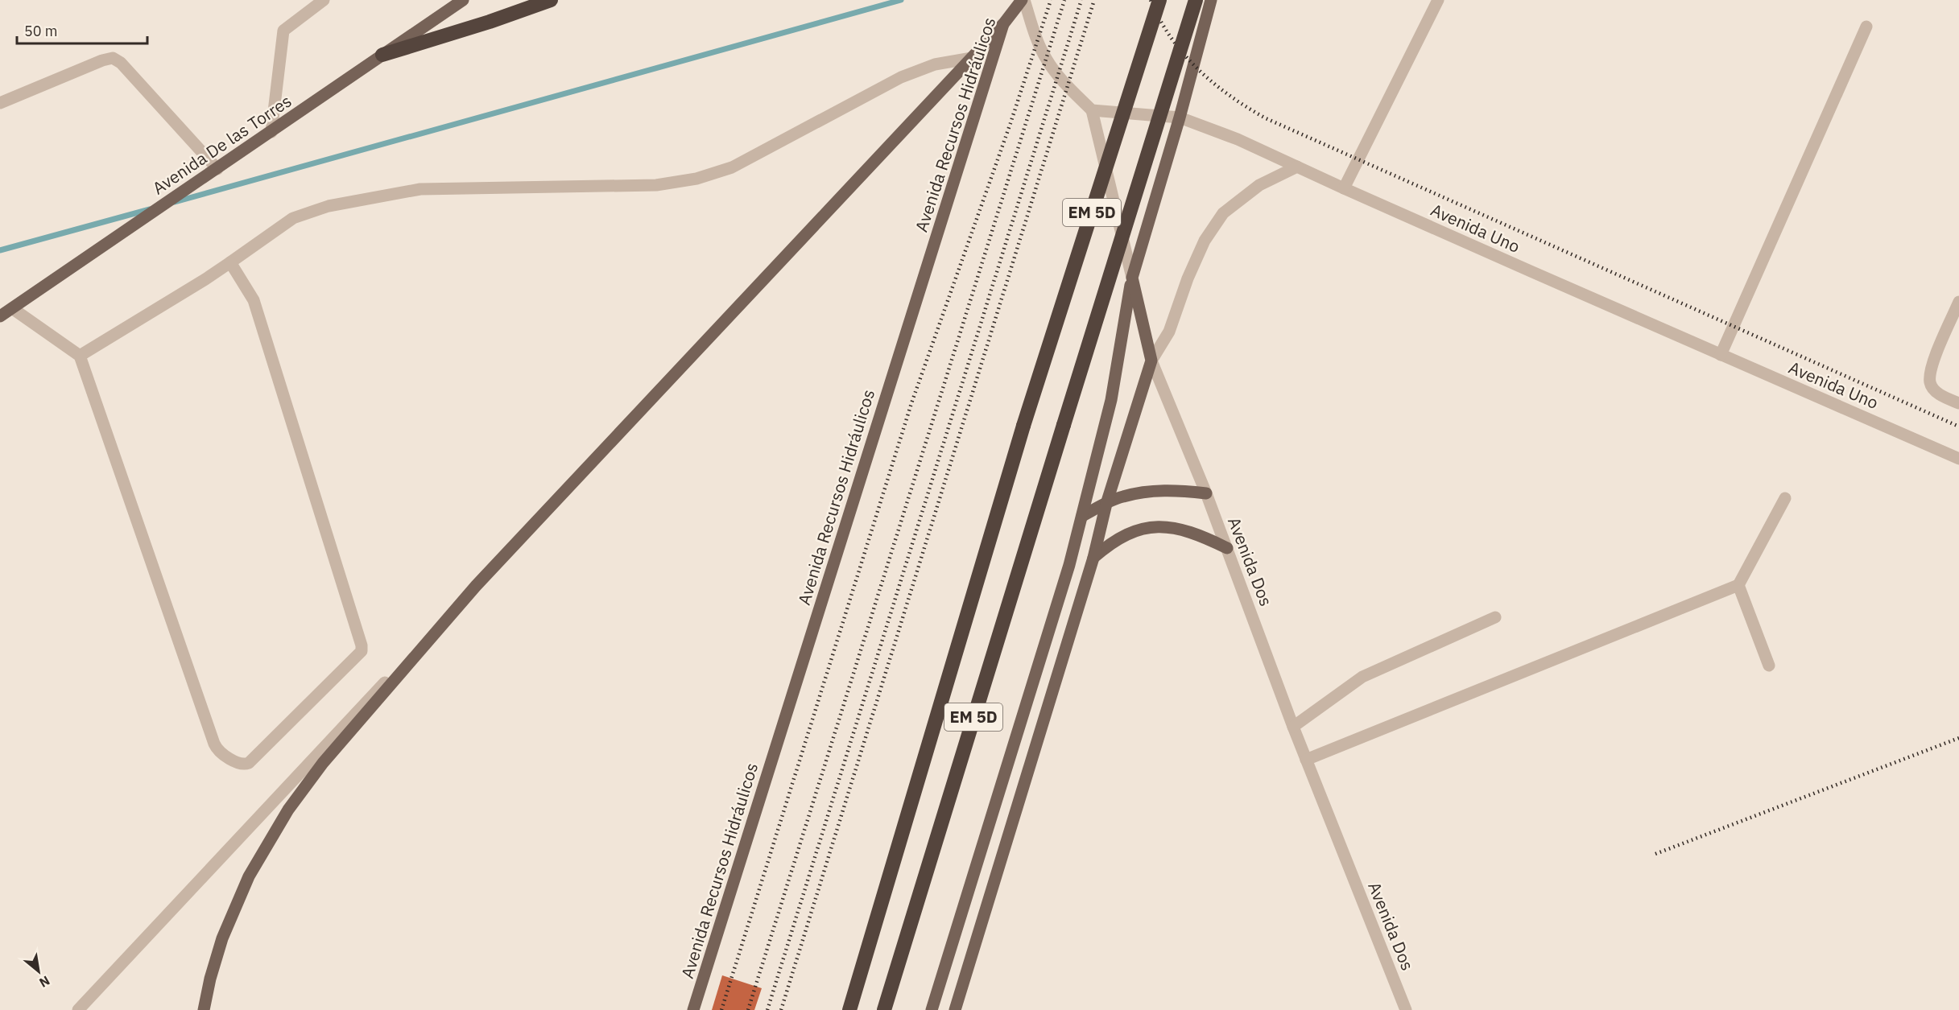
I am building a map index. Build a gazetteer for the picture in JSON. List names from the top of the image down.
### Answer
{
  "streets": {
    "highway": ["EM 5D"],
    "main road": ["Avenida Recursos Hidráulicos", "Avenida De las Torres", "Avenida Dos"],
    "street": ["Avenida Uno"]
  },
  "crossings": [
    ["Avenida Uno", "Avenida Dos"]
  ],
  "scale_bar": "50 m",
  "north": "bottom right"
}
